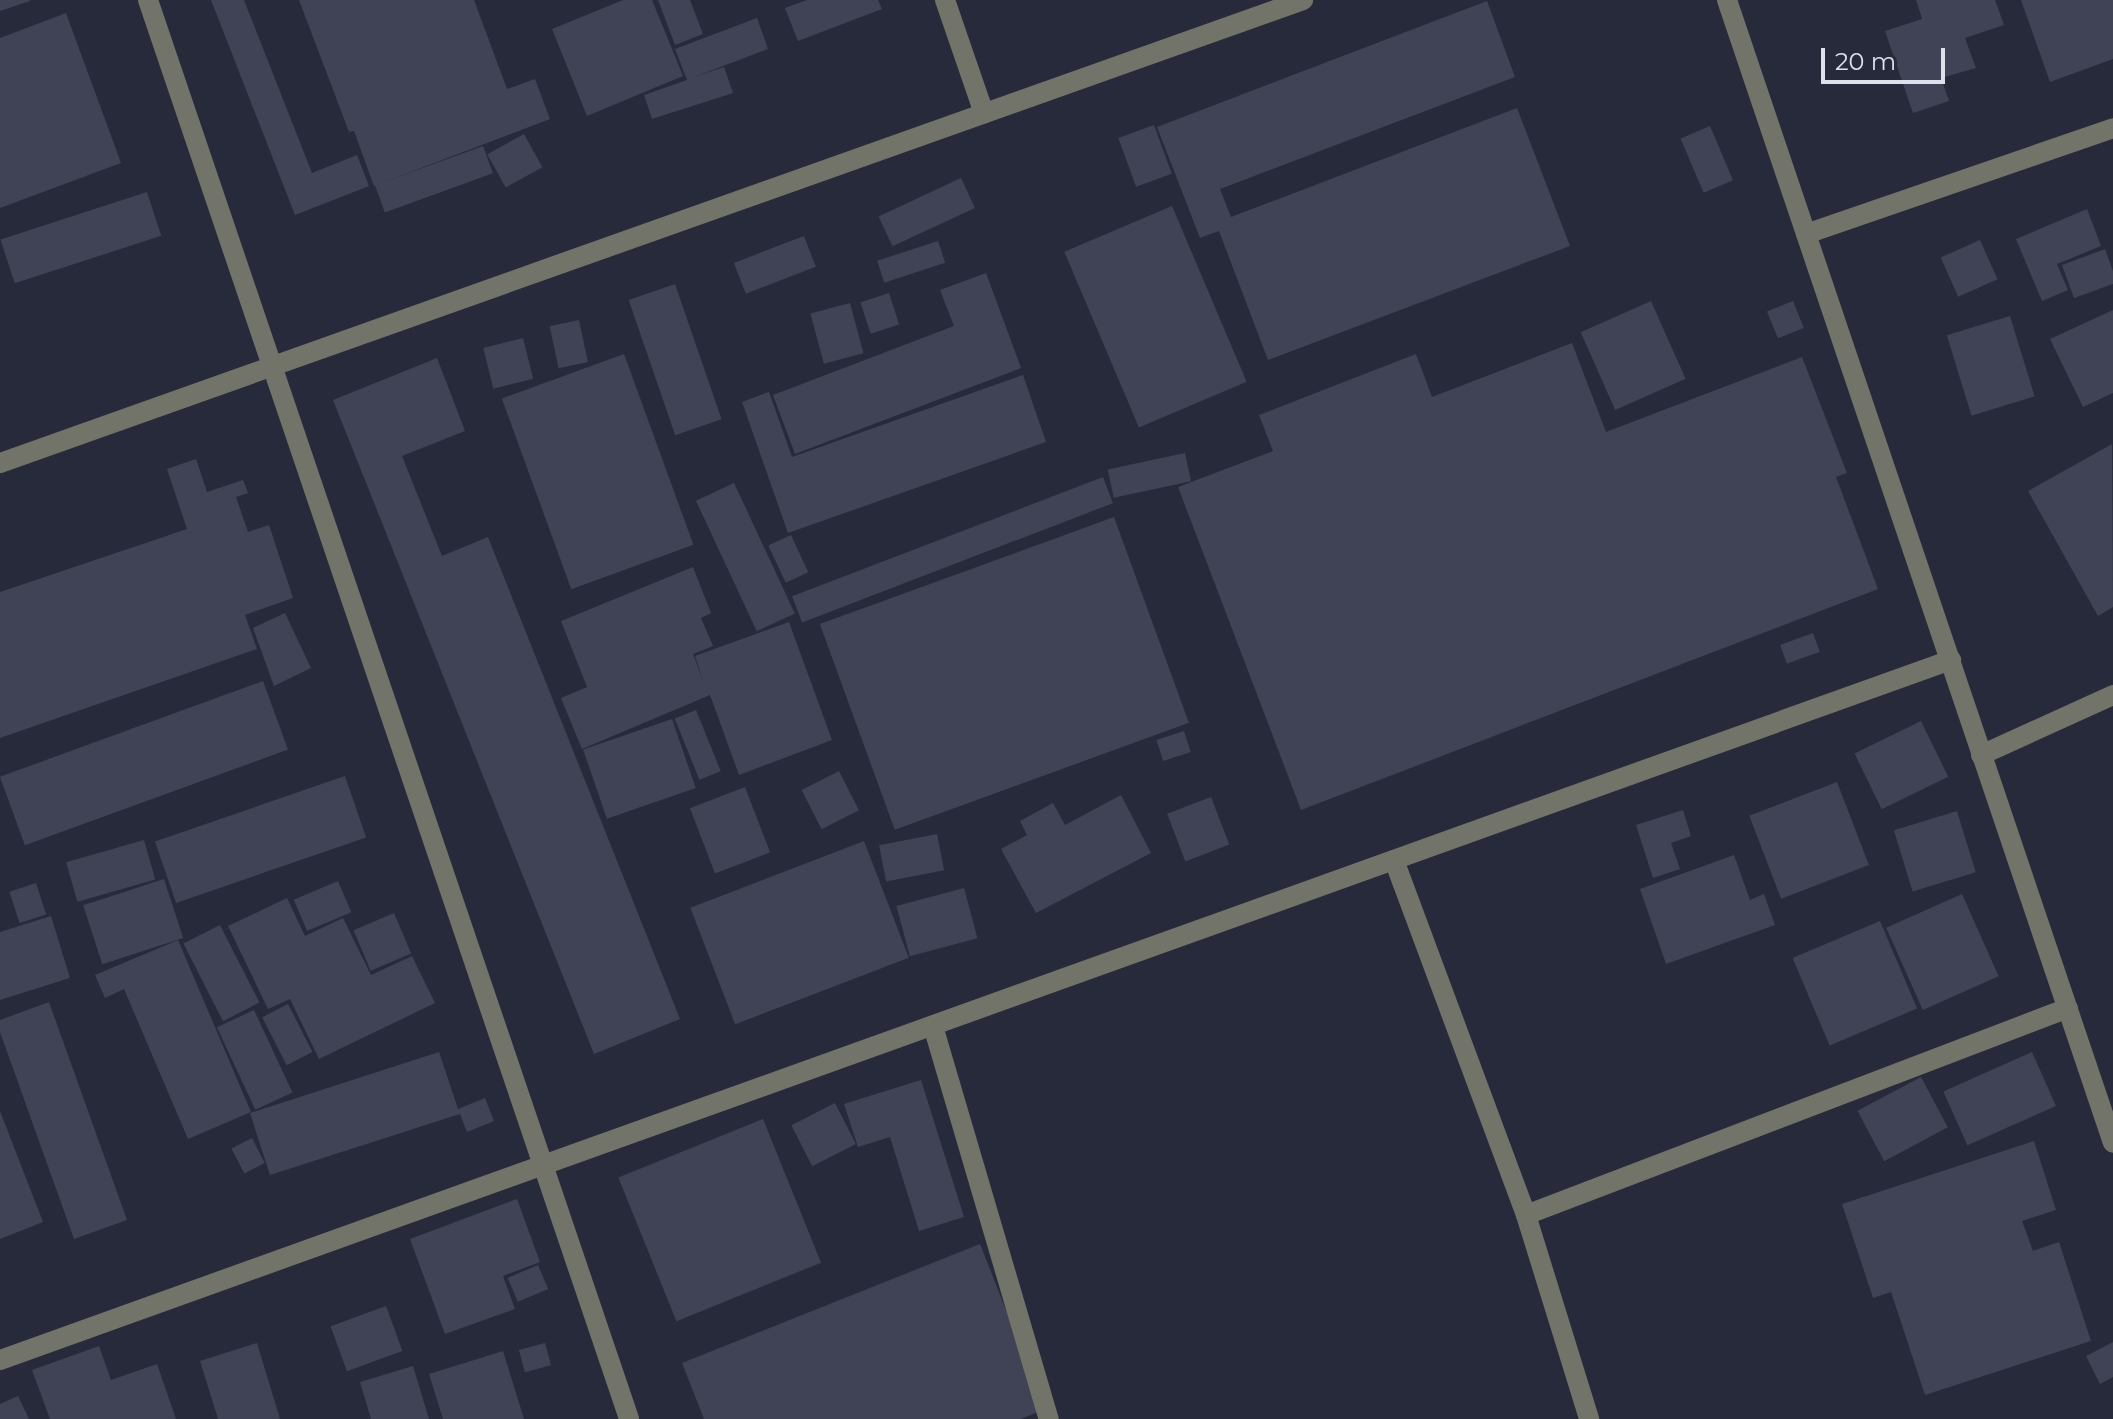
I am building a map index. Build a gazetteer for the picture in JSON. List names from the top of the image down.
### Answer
{
  "scale_bar": "20 m"
}
